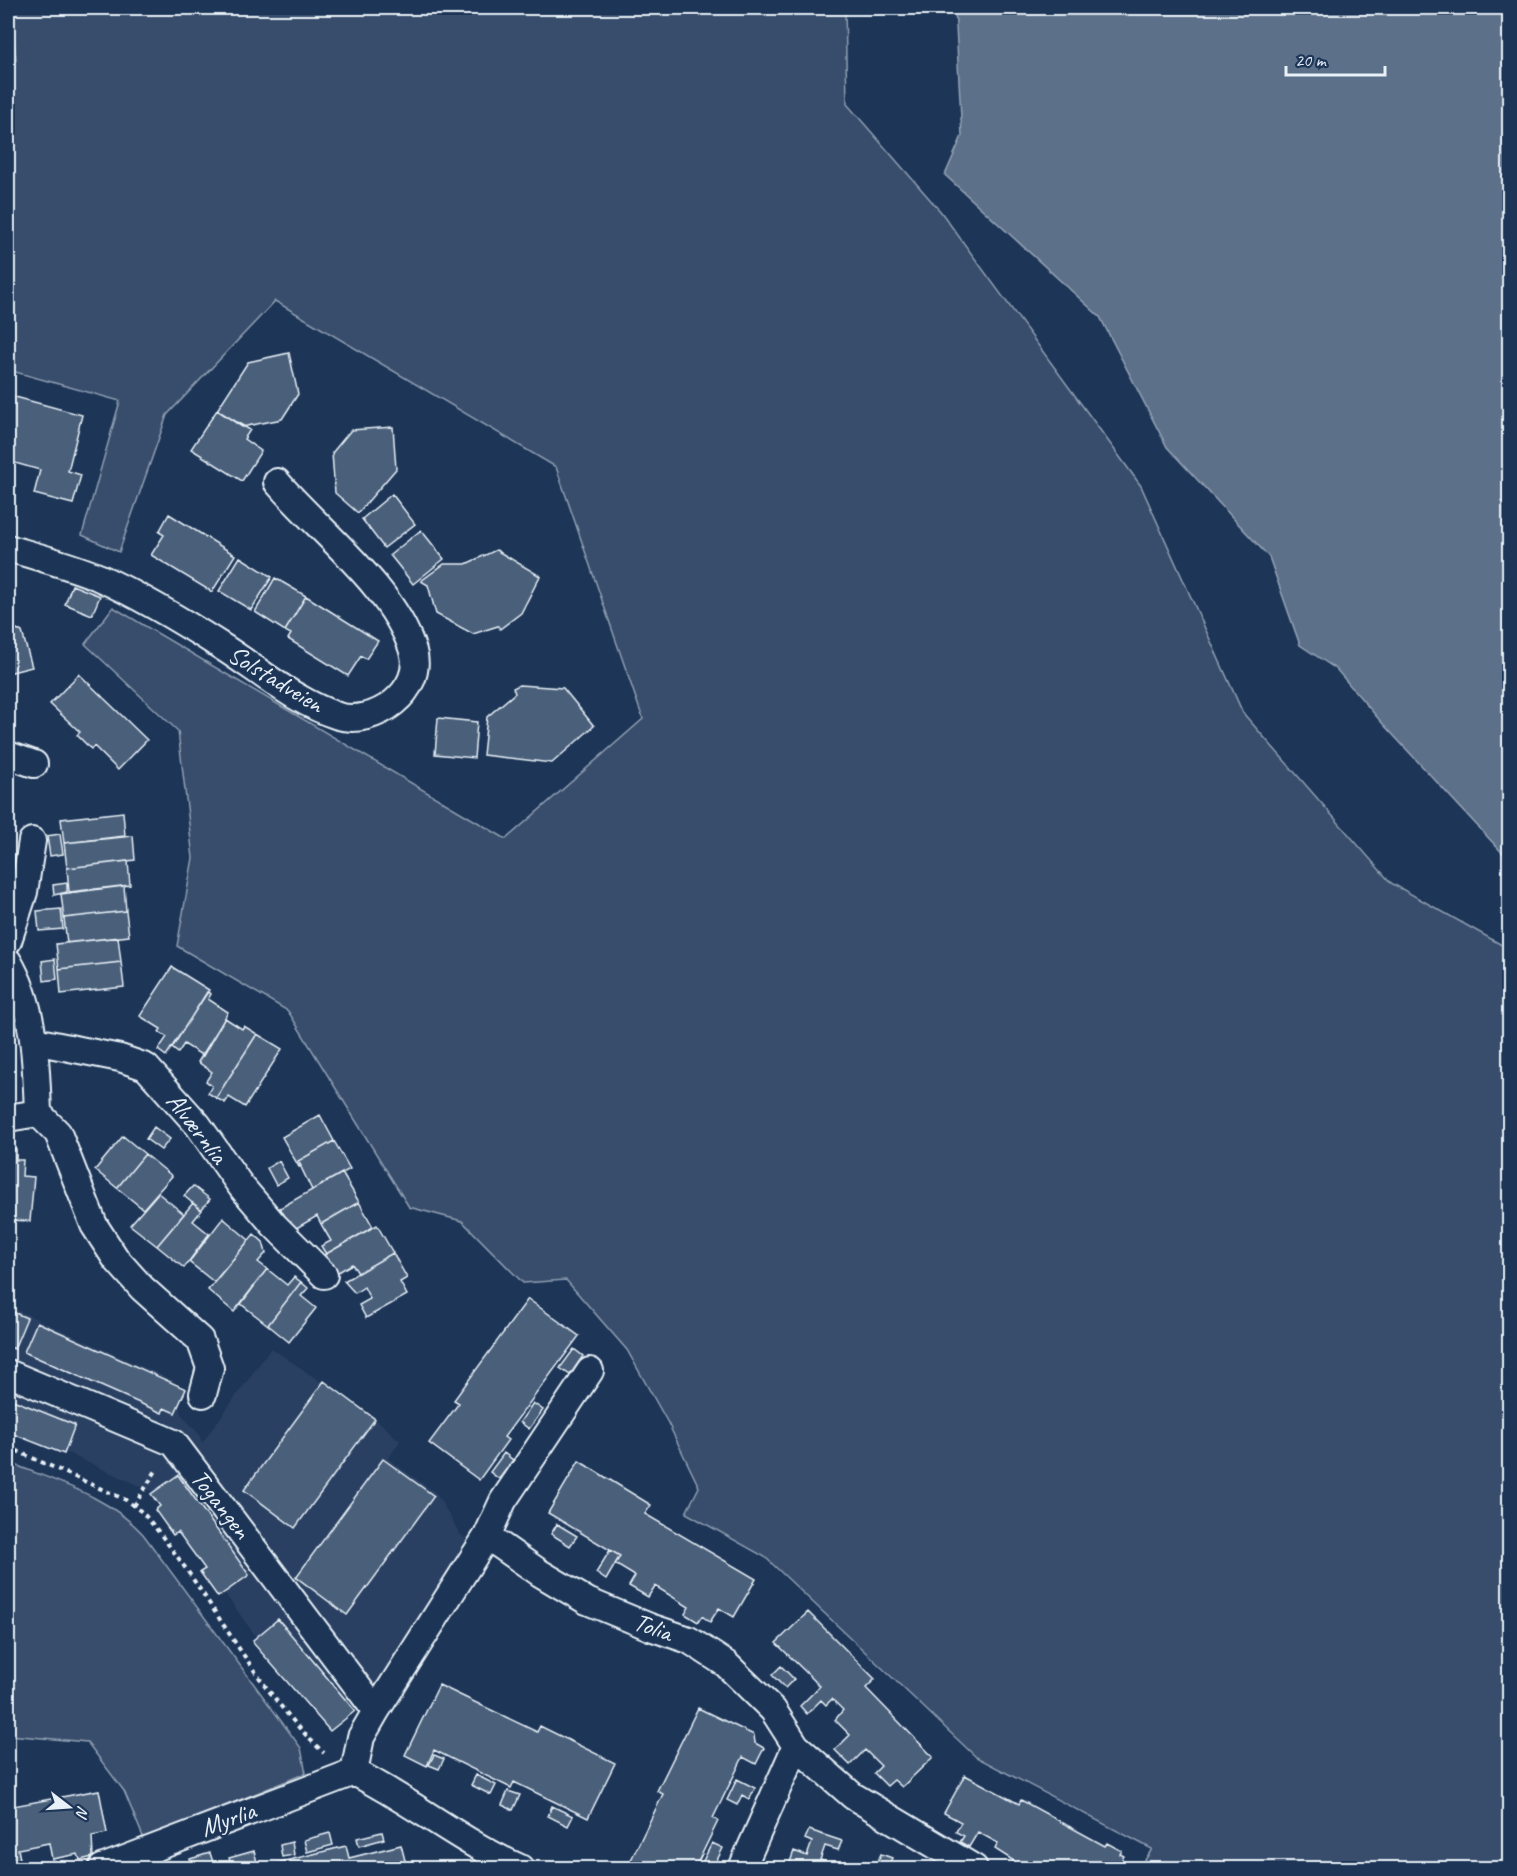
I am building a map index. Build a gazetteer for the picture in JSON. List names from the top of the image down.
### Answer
{
  "streets": {
    "street": [
      "Solstadveien",
      "Alværnlia",
      "Togangen",
      "Tolia",
      "Myrlia"
    ]
  },
  "scale_bar": "20 m",
  "north": "right"
}
